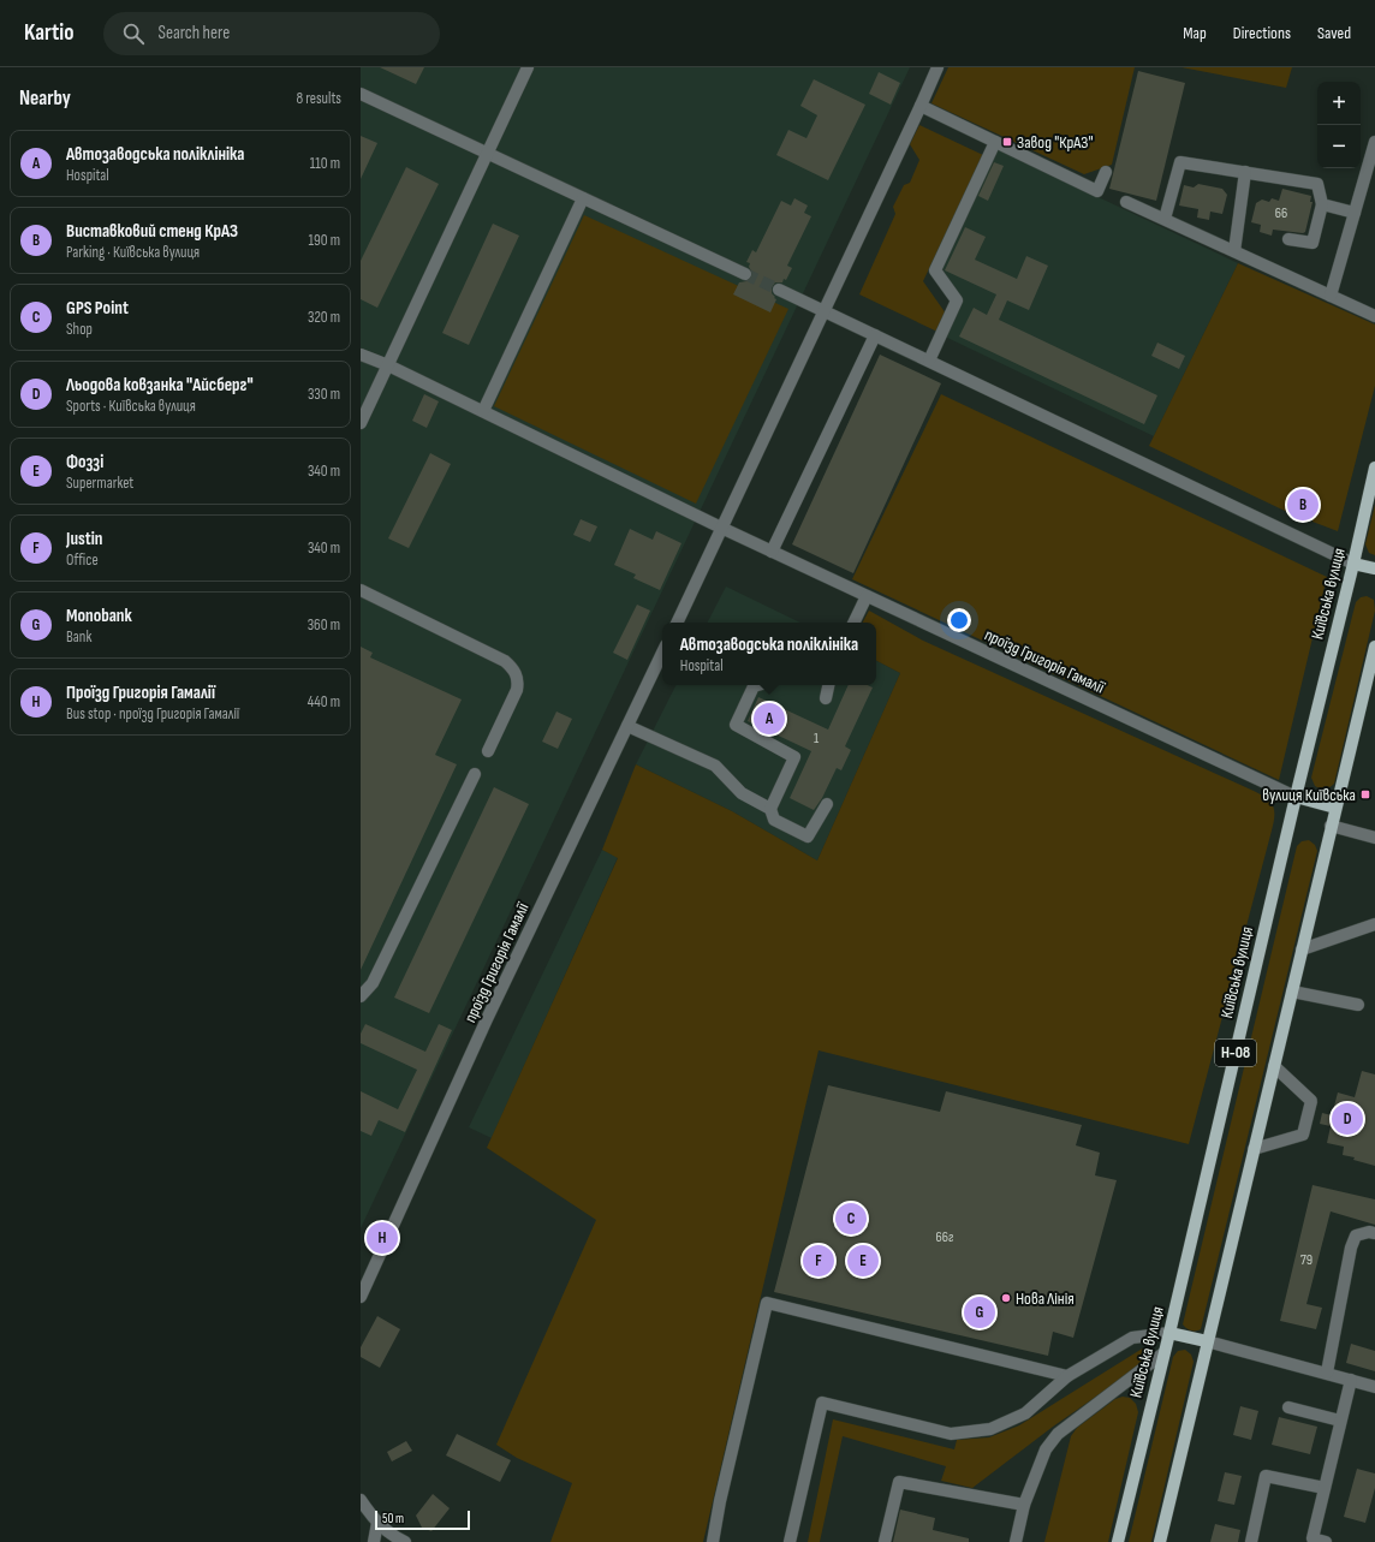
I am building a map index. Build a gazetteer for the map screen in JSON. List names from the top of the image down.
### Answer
{
  "streets": {
    "main road": ["Київська вулиця", "Н-08"],
    "street": ["проїзд Григорія Гамалії"]
  },
  "crossings": [
    ["Київська вулиця", "проїзд Григорія Гамалії"]
  ],
  "places": {
    "transit": ["Завод \"КрАЗ\"", "вулиця Київська"],
    "other": ["Нова Лінія"]
  },
  "house_numbers": [
    "66",
    "1",
    "66г",
    "79"
  ],
  "scale_bar": "50 m",
  "page": {
    "header": "Kartio",
    "search": "Search here",
    "nav": ["Map", "Directions", "Saved"],
    "heading": ["Nearby", "8 results"],
    "map_buttons": ["+", "−"],
    "list": [
      {
        "mark": "A",
        "name": "Автозаводська поліклініка",
        "note": "Hospital",
        "value": "110 m"
      },
      {
        "mark": "B",
        "name": "Виставковий стенд КрАЗ",
        "note": "Parking · Київська вулиця",
        "value": "190 m"
      },
      {
        "mark": "C",
        "name": "GPS Point",
        "note": "Shop",
        "value": "320 m"
      },
      {
        "mark": "D",
        "name": "Льодова ковзанка \"Айсберг\"",
        "note": "Sports · Київська вулиця",
        "value": "330 m"
      },
      {
        "mark": "E",
        "name": "Фоззі",
        "note": "Supermarket",
        "value": "340 m"
      },
      {
        "mark": "F",
        "name": "Justin",
        "note": "Office",
        "value": "340 m"
      },
      {
        "mark": "G",
        "name": "Monobank",
        "note": "Bank",
        "value": "360 m"
      },
      {
        "mark": "H",
        "name": "Проїзд Григорія Гамалії",
        "note": "Bus stop · проїзд Григорія Гамалії",
        "value": "440 m"
      }
    ],
    "pins": [
      "B",
      "A",
      "D",
      "C",
      "H",
      "E",
      "F",
      "G"
    ],
    "popup": ["Автозаводська поліклініка", "Hospital"],
    "scale": "50 m"
  }
}
